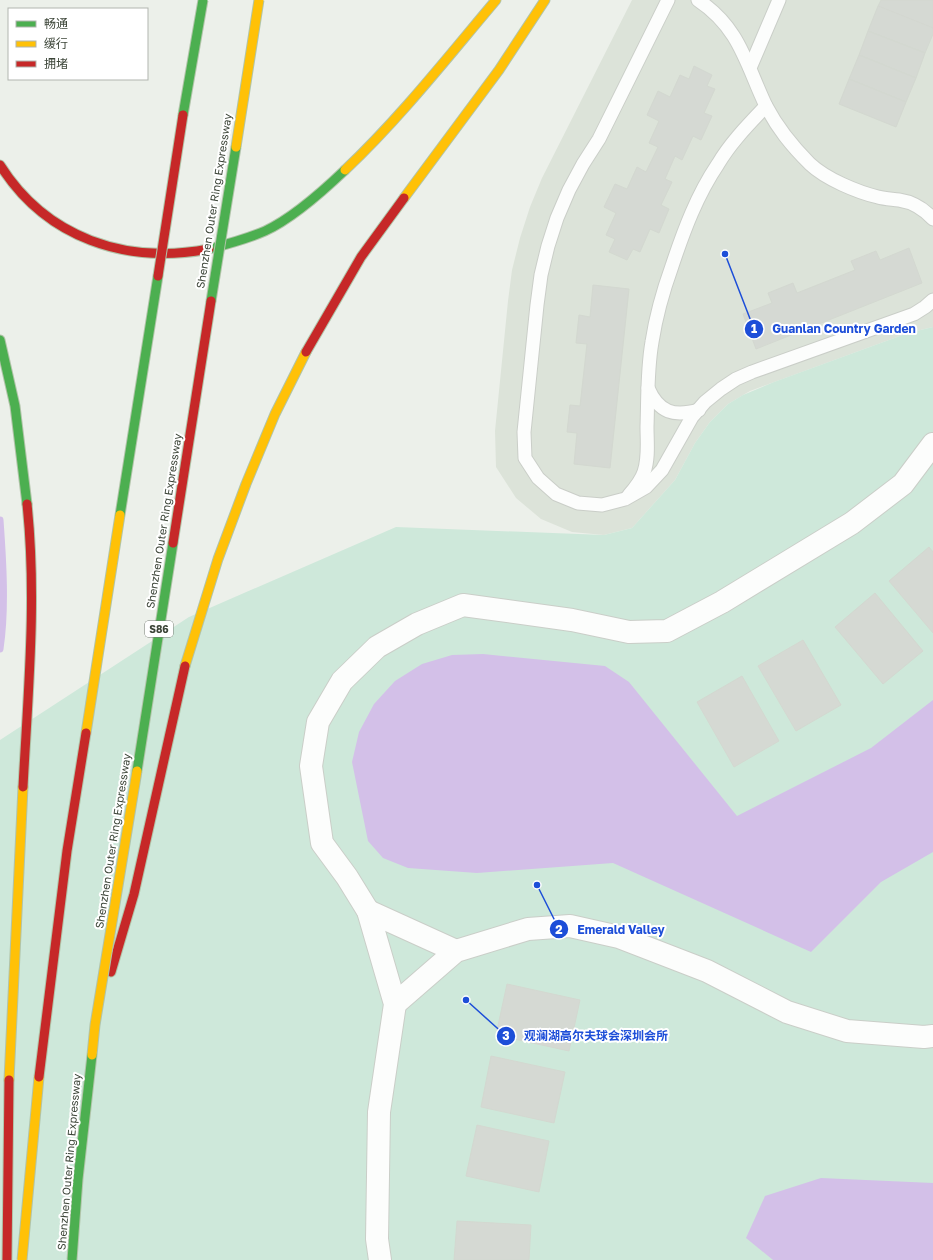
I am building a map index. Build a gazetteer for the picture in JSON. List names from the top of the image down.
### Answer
{
  "streets": {
    "highway": ["Shenzhen Outer Ring Expressway", "S86"]
  },
  "places": ["Guanlan Country Garden", "Emerald Valley", "观澜湖高尔夫球会深圳会所"],
  "legend": ["畅通", "缓行", "拥堵"]
}
